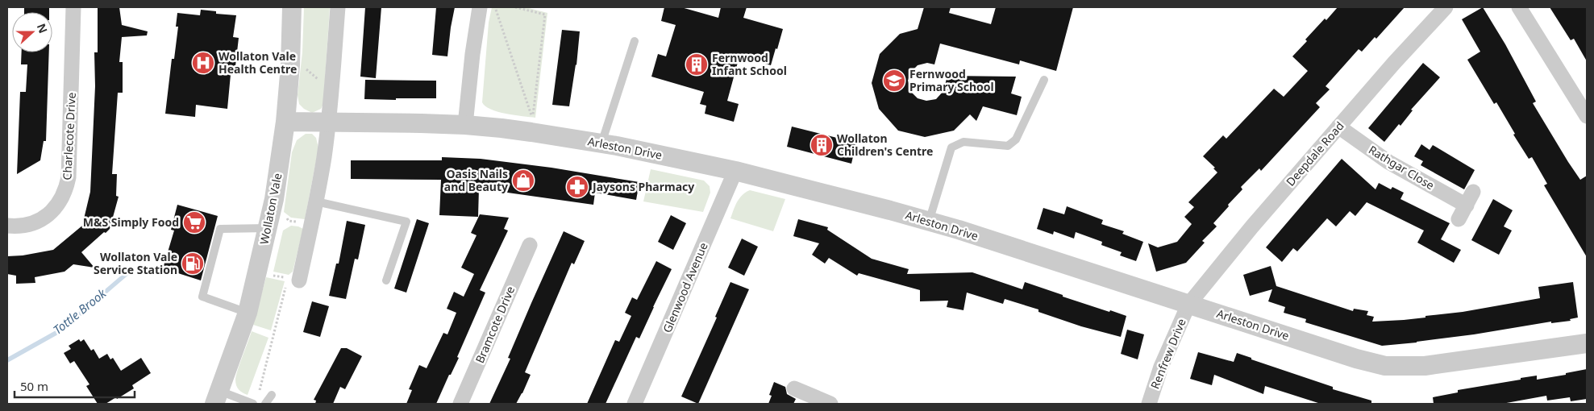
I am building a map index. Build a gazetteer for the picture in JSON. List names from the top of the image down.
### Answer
{
  "streets": {
    "street": [
      "Charlecote Drive",
      "Arleston Drive",
      "Deepdale Road",
      "Rathgar Close",
      "Wollaton Vale",
      "Glenwood Avenue",
      "Bramcote Drive",
      "Renfrew Drive"
    ]
  },
  "crossings": [
    ["Arleston Drive", "Deepdale Road"],
    ["Arleston Drive", "Wollaton Vale"],
    ["Arleston Drive", "Glenwood Avenue"],
    ["Arleston Drive", "Renfrew Drive"],
    ["Deepdale Road", "Rathgar Close"],
    ["Deepdale Road", "Renfrew Drive"]
  ],
  "water": ["Tottle Brook"],
  "places": {
    "hospital": ["Wollaton Vale Health Centre"],
    "building": ["Fernwood Infant School", "Wollaton Children's Centre"],
    "school or university": ["Fernwood Primary School"],
    "shop": ["Oasis Nails and Beauty"],
    "pharmacy": ["Jaysons Pharmacy"],
    "supermarket": ["M&S Simply Food"],
    "fuel station": ["Wollaton Vale Service Station"]
  },
  "scale_bar": "50 m",
  "north": "right"
}
